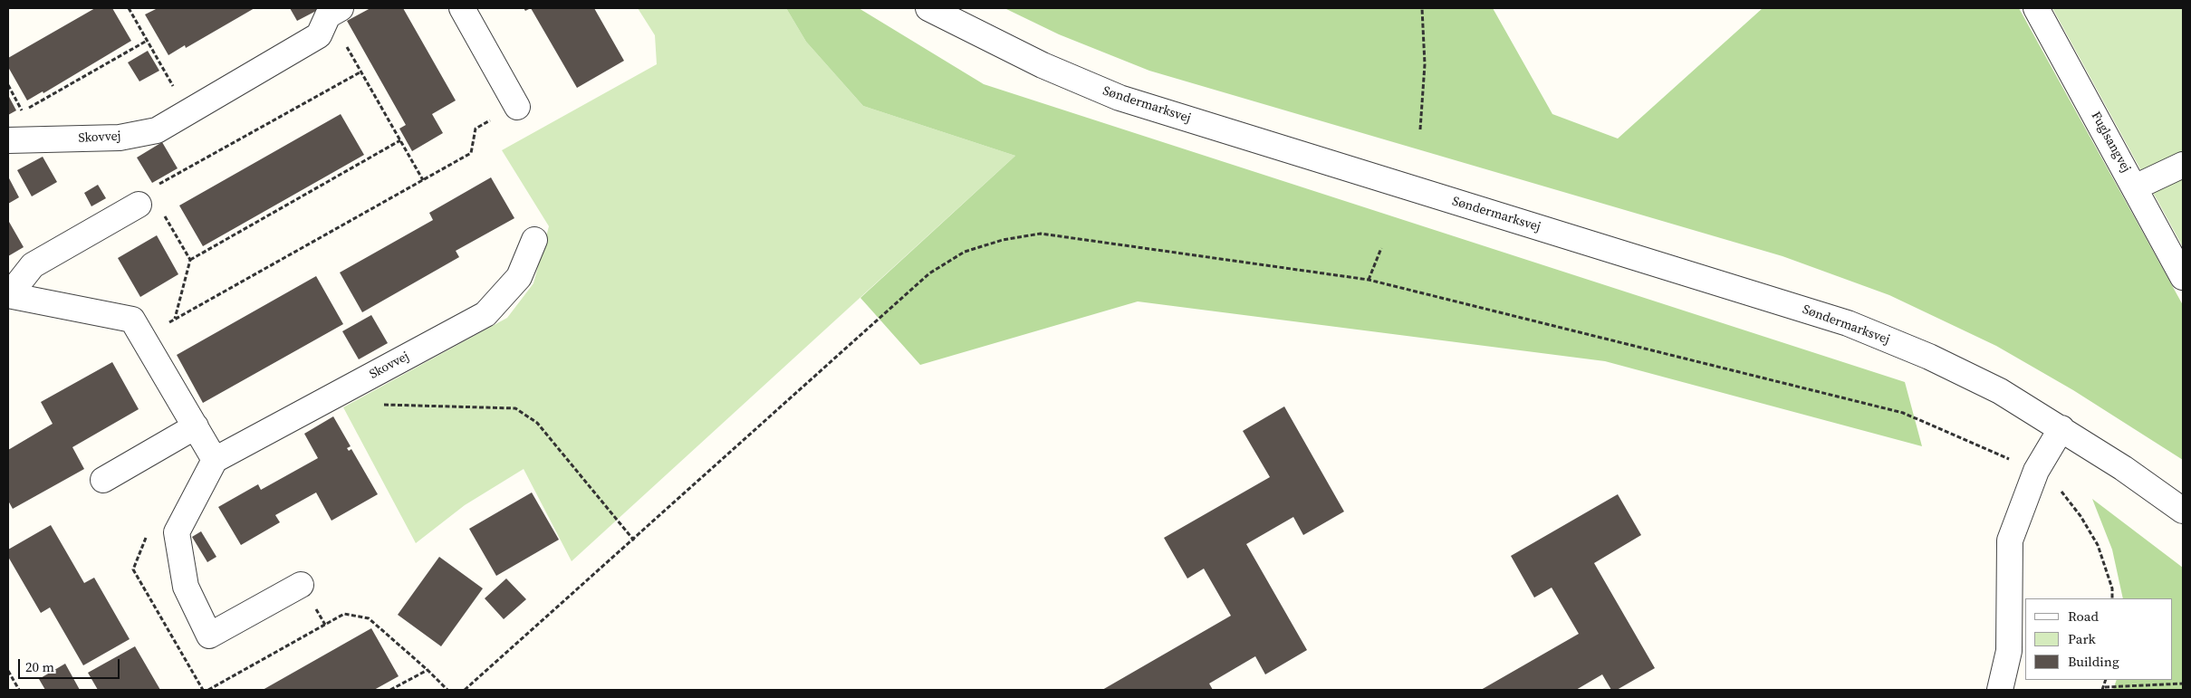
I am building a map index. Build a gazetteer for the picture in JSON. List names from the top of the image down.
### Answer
{
  "streets": {
    "street": ["Søndermarksvej", "Skovvej", "Fuglsangvej"]
  },
  "legend": ["Road", "Park", "Building"],
  "scale_bar": "20 m"
}
